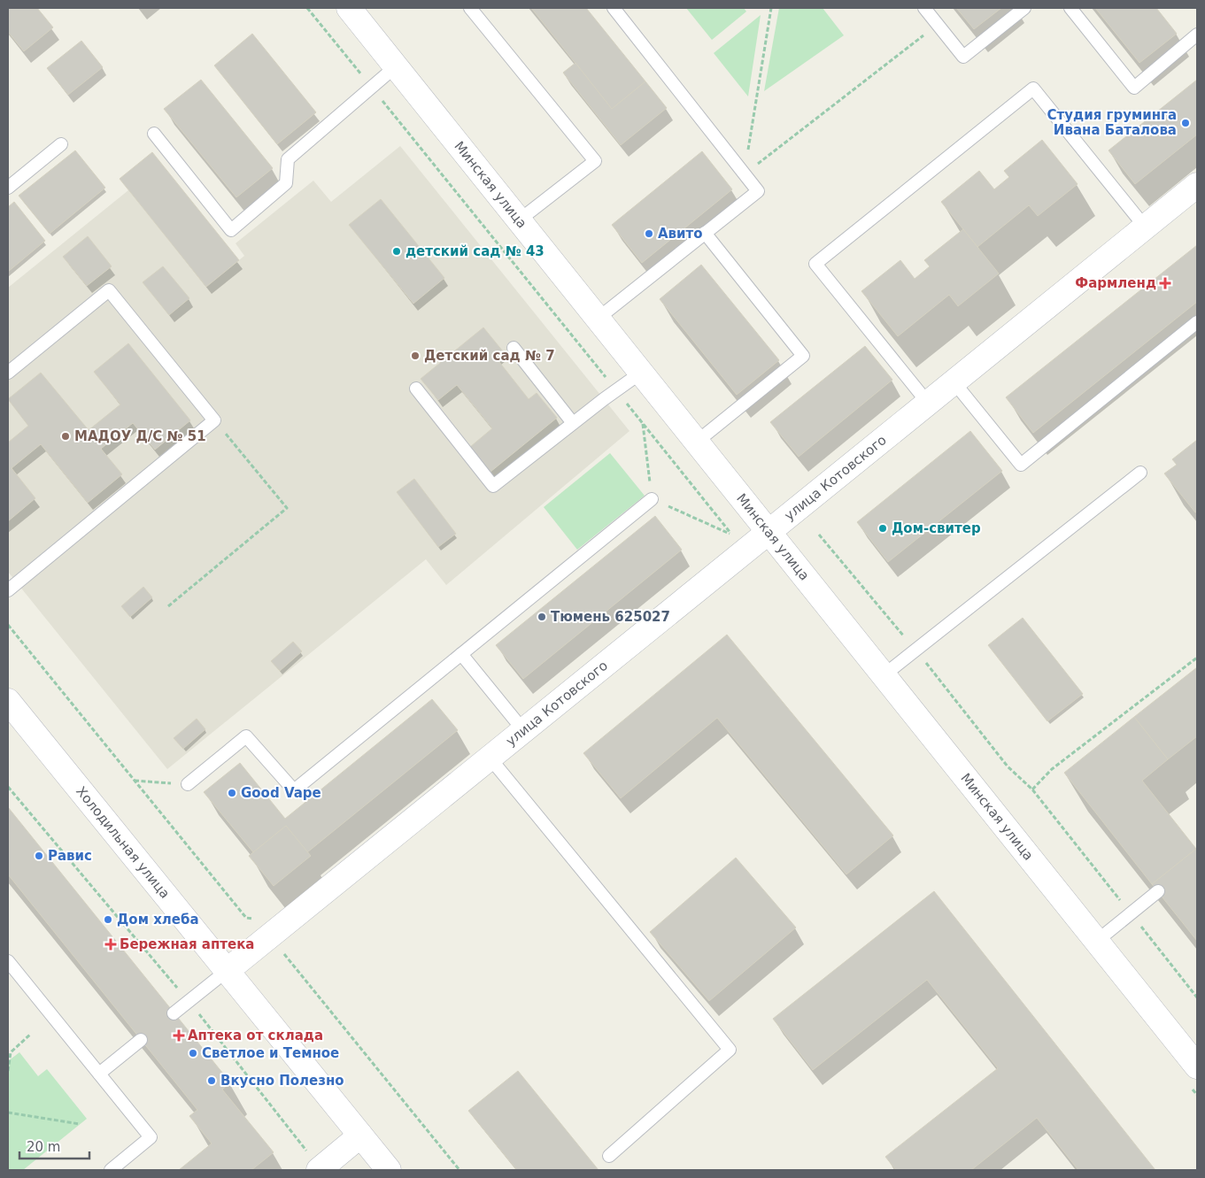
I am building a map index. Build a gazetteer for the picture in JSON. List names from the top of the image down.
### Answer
{
  "streets": {
    "street": ["Минская улица", "улица Котовского", "Холодильная улица"]
  },
  "crossings": [
    ["Минская улица", "улица Котовского"],
    ["улица Котовского", "Холодильная улица"]
  ],
  "places": {
    "other": [
      "Студия груминга Ивана Баталова",
      "Авито",
      "детский сад № 43",
      "Детский сад № 7",
      "МАДОУ Д/С № 51",
      "Дом-свитер",
      "Тюмень 625027",
      "Good Vape",
      "Равис",
      "Дом хлеба",
      "Светлое и Темное",
      "Вкусно Полезно"
    ],
    "health": ["Фармленд", "Бережная аптека", "Аптека от склада"]
  },
  "scale_bar": "20 m"
}
